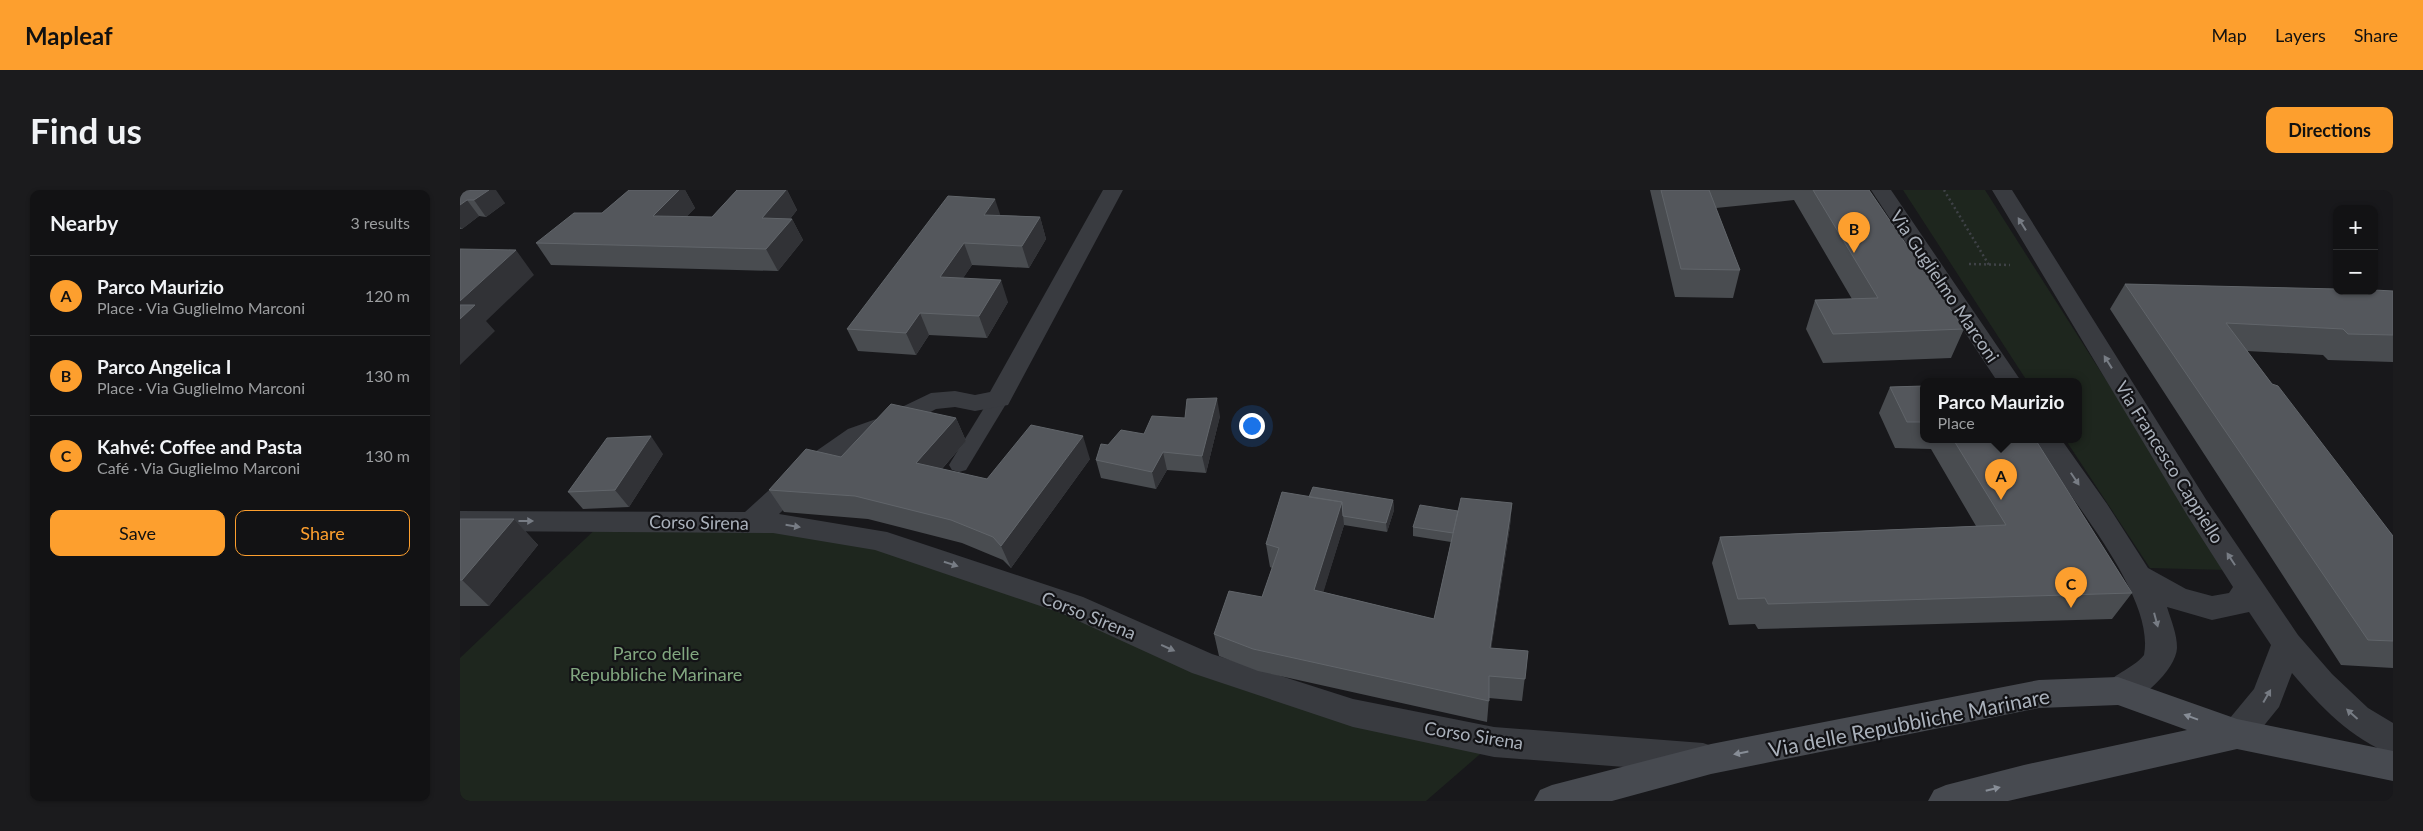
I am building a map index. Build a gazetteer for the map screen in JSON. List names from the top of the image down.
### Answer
{
  "streets": {
    "main road": ["Via delle Repubbliche Marinare"],
    "street": ["Via Guglielmo Marconi", "Via Francesco Cappiello", "Corso Sirena"]
  },
  "crossings": [
    ["Corso Sirena", "Via delle Repubbliche Marinare"]
  ],
  "one_way": ["Via Francesco Cappiello", "Corso Sirena"],
  "parks": ["Parco delle Repubbliche Marinare"],
  "page": {
    "header": "Mapleaf",
    "nav": ["Map", "Layers", "Share"],
    "buttons": [
      "Directions",
      ["Save", "Share"]
    ],
    "title": "Find us",
    "heading": ["Nearby", "3 results"],
    "map_buttons": ["+", "−"],
    "pins": ["B", "A", "C"],
    "list": [
      {
        "mark": "A",
        "name": "Parco Maurizio",
        "note": "Place · Via Guglielmo Marconi",
        "value": "120 m"
      },
      {
        "mark": "B",
        "name": "Parco Angelica I",
        "note": "Place · Via Guglielmo Marconi",
        "value": "130 m"
      },
      {
        "mark": "C",
        "name": "Kahvé: Coffee and Pasta",
        "note": "Café · Via Guglielmo Marconi",
        "value": "130 m"
      }
    ],
    "popup": ["Parco Maurizio", "Place"]
  }
}
